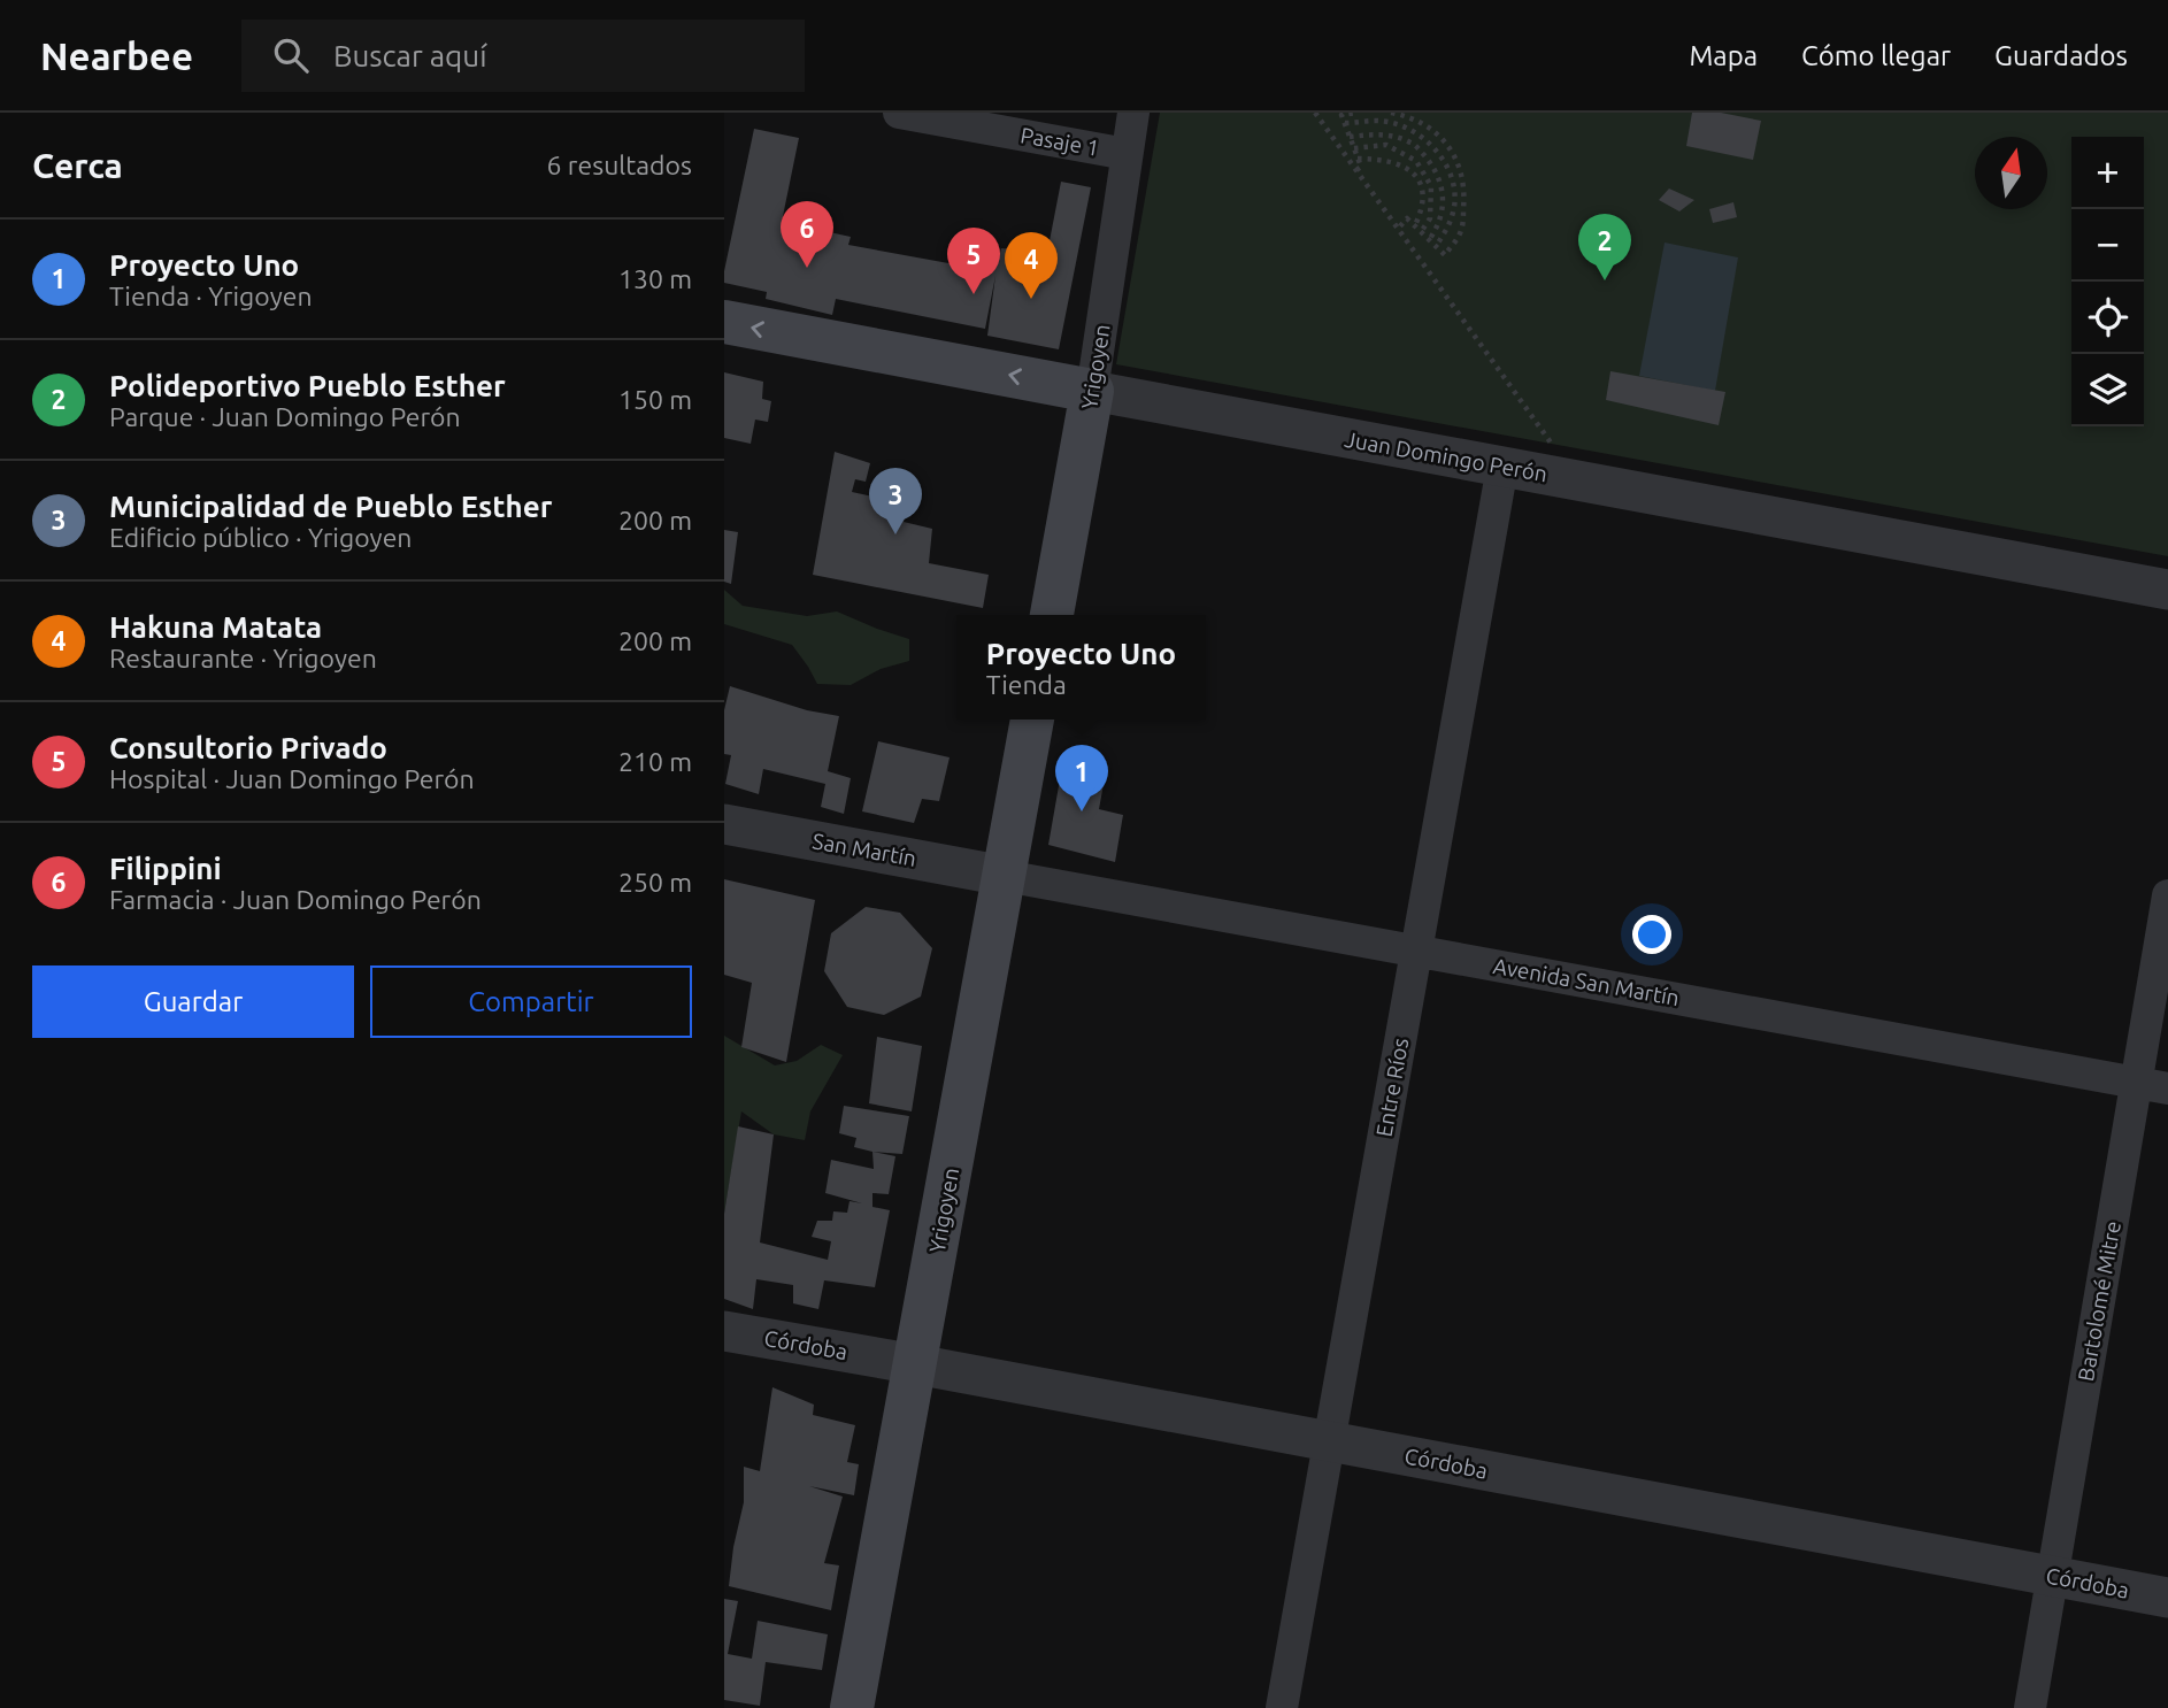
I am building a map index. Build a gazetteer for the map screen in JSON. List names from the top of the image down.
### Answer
{
  "streets": {
    "main road": ["Yrigoyen", "Juan Domingo Perón"],
    "street": [
      "Pasaje 1",
      "San Martín",
      "Avenida San Martín",
      "Entre Ríos",
      "Bartolomé Mitre",
      "Córdoba"
    ]
  },
  "crossings": [
    ["Pasaje 1", "Yrigoyen"],
    ["Yrigoyen", "Juan Domingo Perón"],
    ["Yrigoyen", "San Martín"],
    ["Yrigoyen", "Avenida San Martín"],
    ["Yrigoyen", "Córdoba"],
    ["Juan Domingo Perón", "Entre Ríos"],
    ["San Martín", "Avenida San Martín"],
    ["Avenida San Martín", "Entre Ríos"],
    ["Avenida San Martín", "Bartolomé Mitre"],
    ["Entre Ríos", "Córdoba"],
    ["Bartolomé Mitre", "Córdoba"]
  ],
  "north": "top",
  "page": {
    "header": "Nearbee",
    "search": "Buscar aquí",
    "nav": ["Mapa", "Cómo llegar", "Guardados"],
    "heading": ["Cerca", "6 resultados"],
    "map_buttons": ["+", "−"],
    "pins": [
      "6",
      "2",
      "5",
      "4",
      "3",
      "1"
    ],
    "list": [
      {
        "mark": "1",
        "name": "Proyecto Uno",
        "note": "Tienda · Yrigoyen",
        "value": "130 m"
      },
      {
        "mark": "2",
        "name": "Polideportivo Pueblo Esther",
        "note": "Parque · Juan Domingo Perón",
        "value": "150 m"
      },
      {
        "mark": "3",
        "name": "Municipalidad de Pueblo Esther",
        "note": "Edificio público · Yrigoyen",
        "value": "200 m"
      },
      {
        "mark": "4",
        "name": "Hakuna Matata",
        "note": "Restaurante · Yrigoyen",
        "value": "200 m"
      },
      {
        "mark": "5",
        "name": "Consultorio Privado",
        "note": "Hospital · Juan Domingo Perón",
        "value": "210 m"
      },
      {
        "mark": "6",
        "name": "Filippini",
        "note": "Farmacia · Juan Domingo Perón",
        "value": "250 m"
      }
    ],
    "popup": ["Proyecto Uno", "Tienda"],
    "buttons": ["Guardar", "Compartir"]
  }
}
